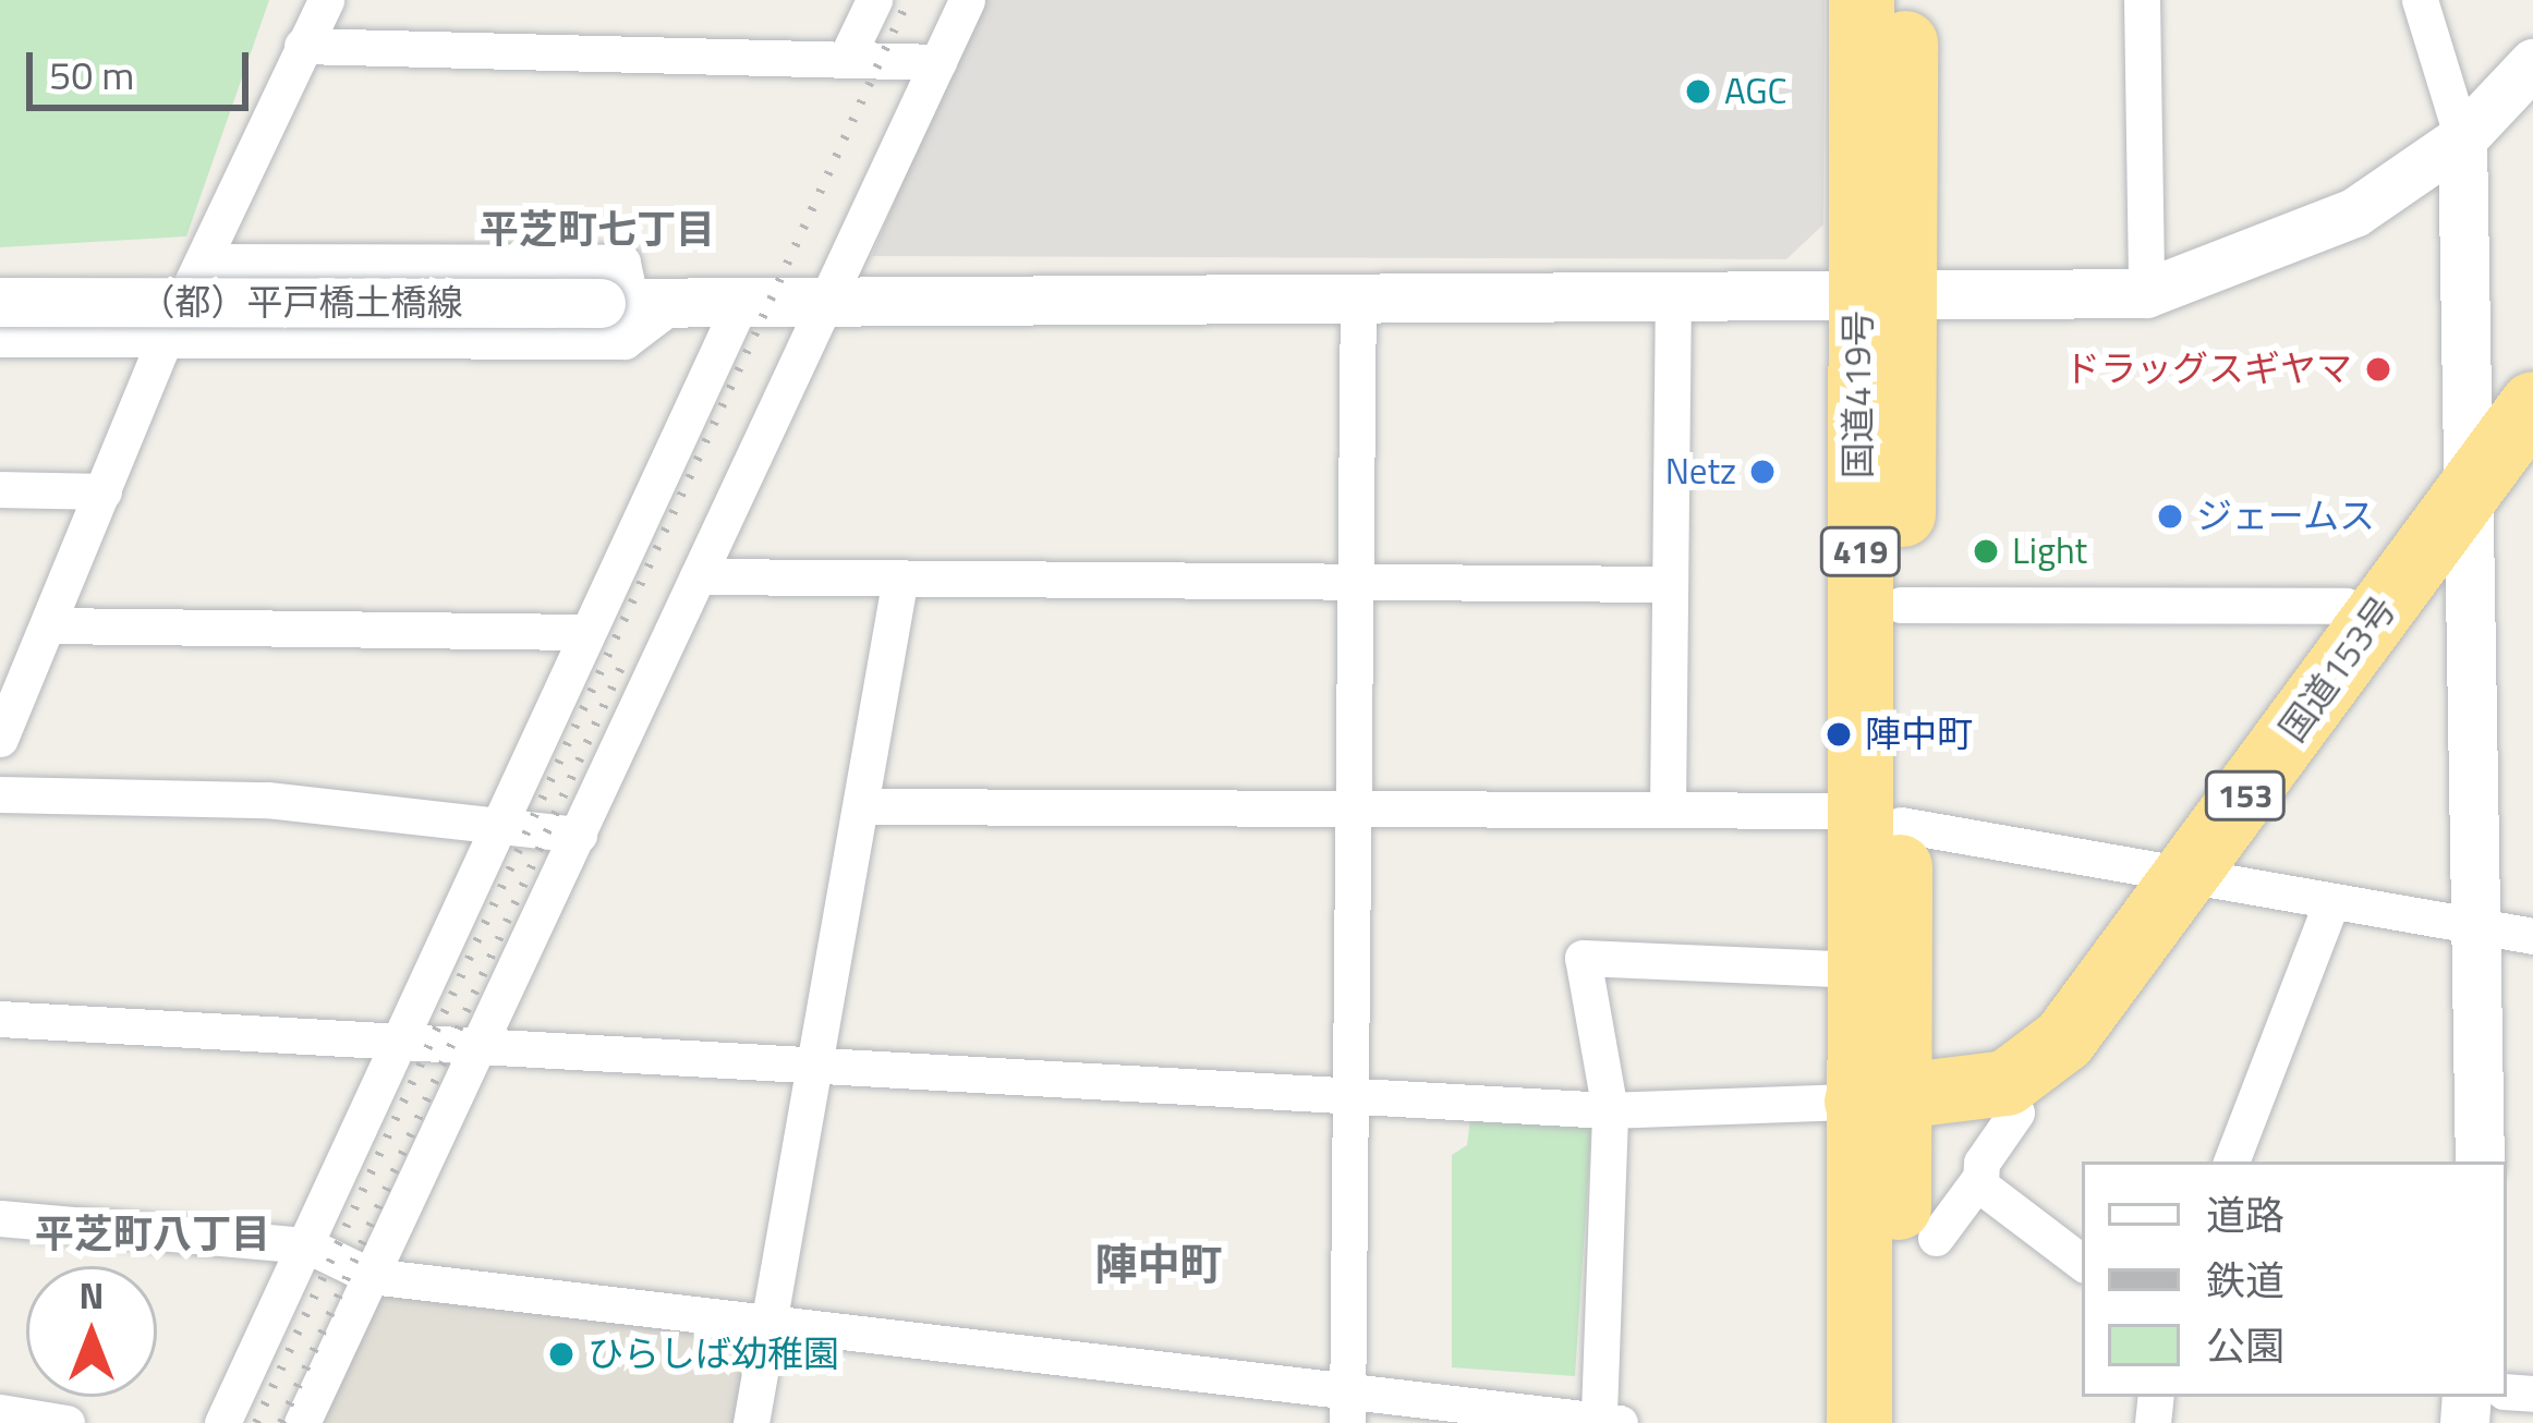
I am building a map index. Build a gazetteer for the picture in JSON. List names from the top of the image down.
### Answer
{
  "streets": {
    "highway": [
      "国道419号",
      "419",
      "国道153号",
      "153"
    ],
    "street": ["（都）平戸橋土橋線"]
  },
  "crossings": [
    ["（都）平戸橋土橋線", "国道419号"],
    ["国道419号", "国道153号"]
  ],
  "districts": ["平芝町七丁目", "平芝町八丁目", "陣中町"],
  "places": [
    "AGC",
    "ドラッグスギヤマ",
    "Netz",
    "ジェームス",
    "Light",
    "陣中町",
    "ひらしば幼稚園"
  ],
  "legend": ["道路", "鉄道", "公園"],
  "scale_bar": "50 m",
  "north": "top"
}
